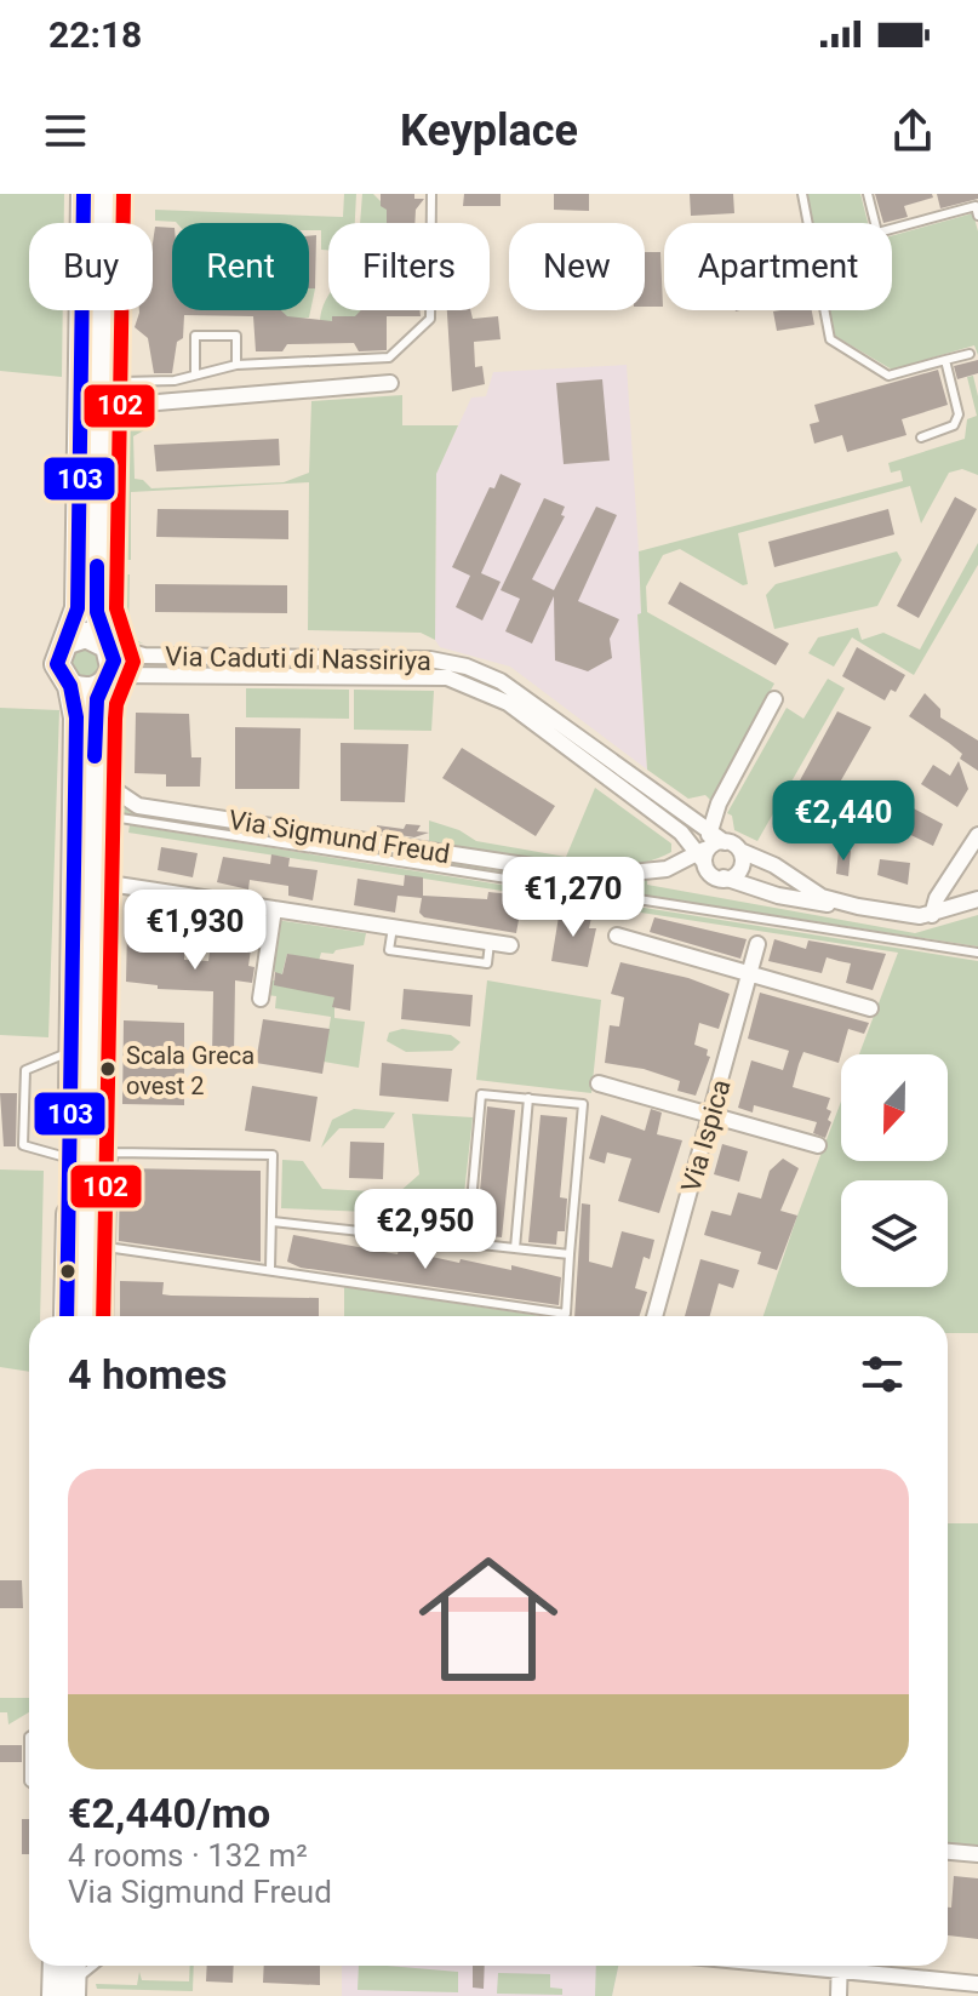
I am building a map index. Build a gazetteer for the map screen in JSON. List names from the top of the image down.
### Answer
{
  "streets": {
    "street": ["Via Caduti di Nassiriya", "Via Sigmund Freud", "Via Ispica"]
  },
  "crossings": [
    ["Via Caduti di Nassiriya", "Via Sigmund Freud"]
  ],
  "places": ["Scala Greca ovest 2"],
  "lines": ["transit line 103", "transit line 102"],
  "north": "bottom",
  "page": {
    "status": "22:18",
    "header": "Keyplace",
    "chip": [
      "Buy",
      "Rent",
      "Filters",
      "New",
      "Apartment"
    ],
    "price": [
      "€2,440",
      "€1,270",
      "€1,930",
      "€2,950"
    ],
    "heading": "4 homes",
    "list": [
      {
        "name": "€2,440/mo",
        "note": "4 rooms · 132 m² · Via Sigmund Freud"
      }
    ]
  }
}
